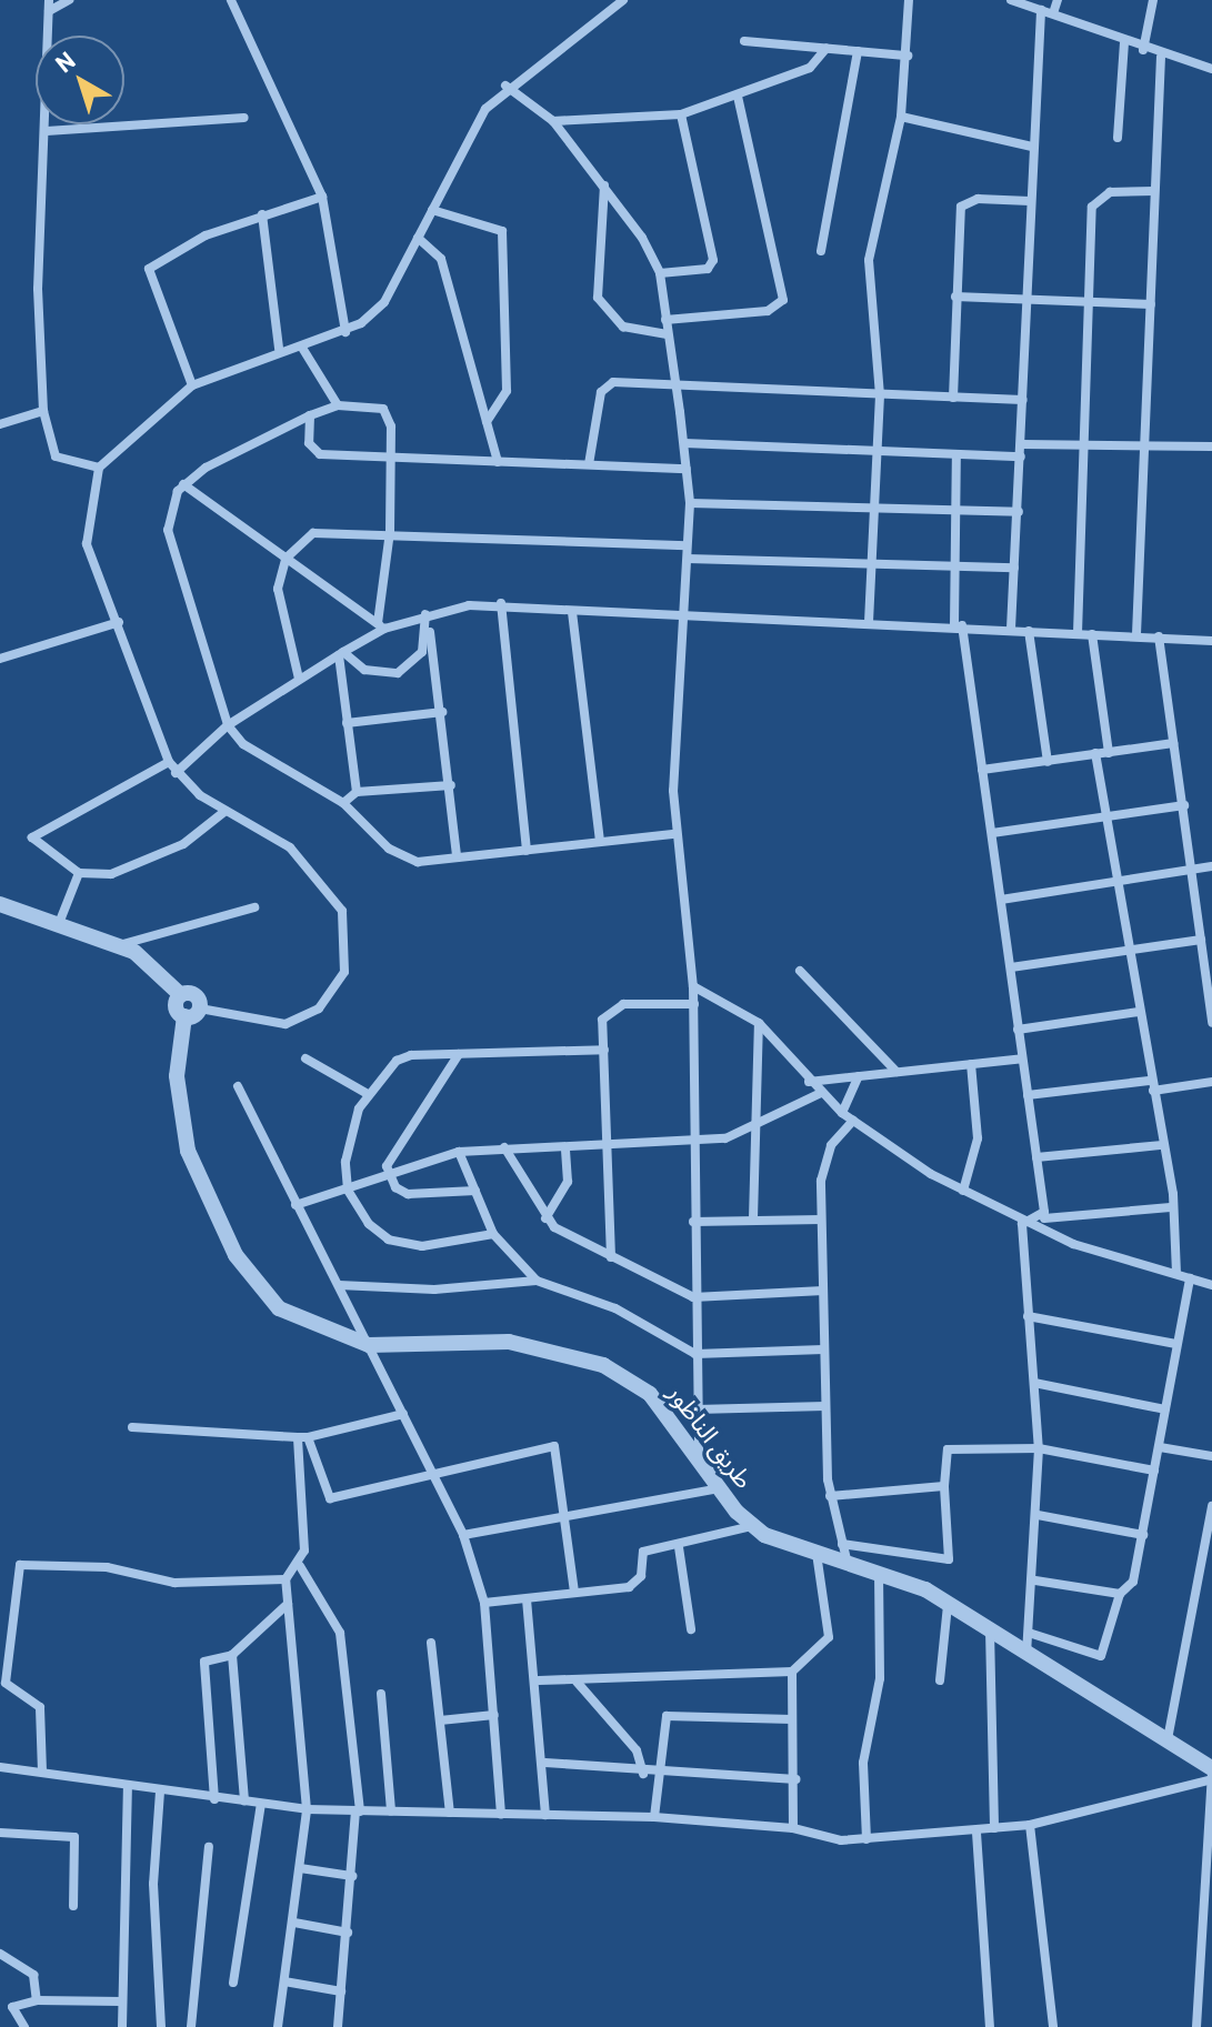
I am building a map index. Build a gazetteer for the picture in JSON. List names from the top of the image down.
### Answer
{
  "streets": {
    "street": ["طريق الناظور"]
  },
  "north": "top left"
}
